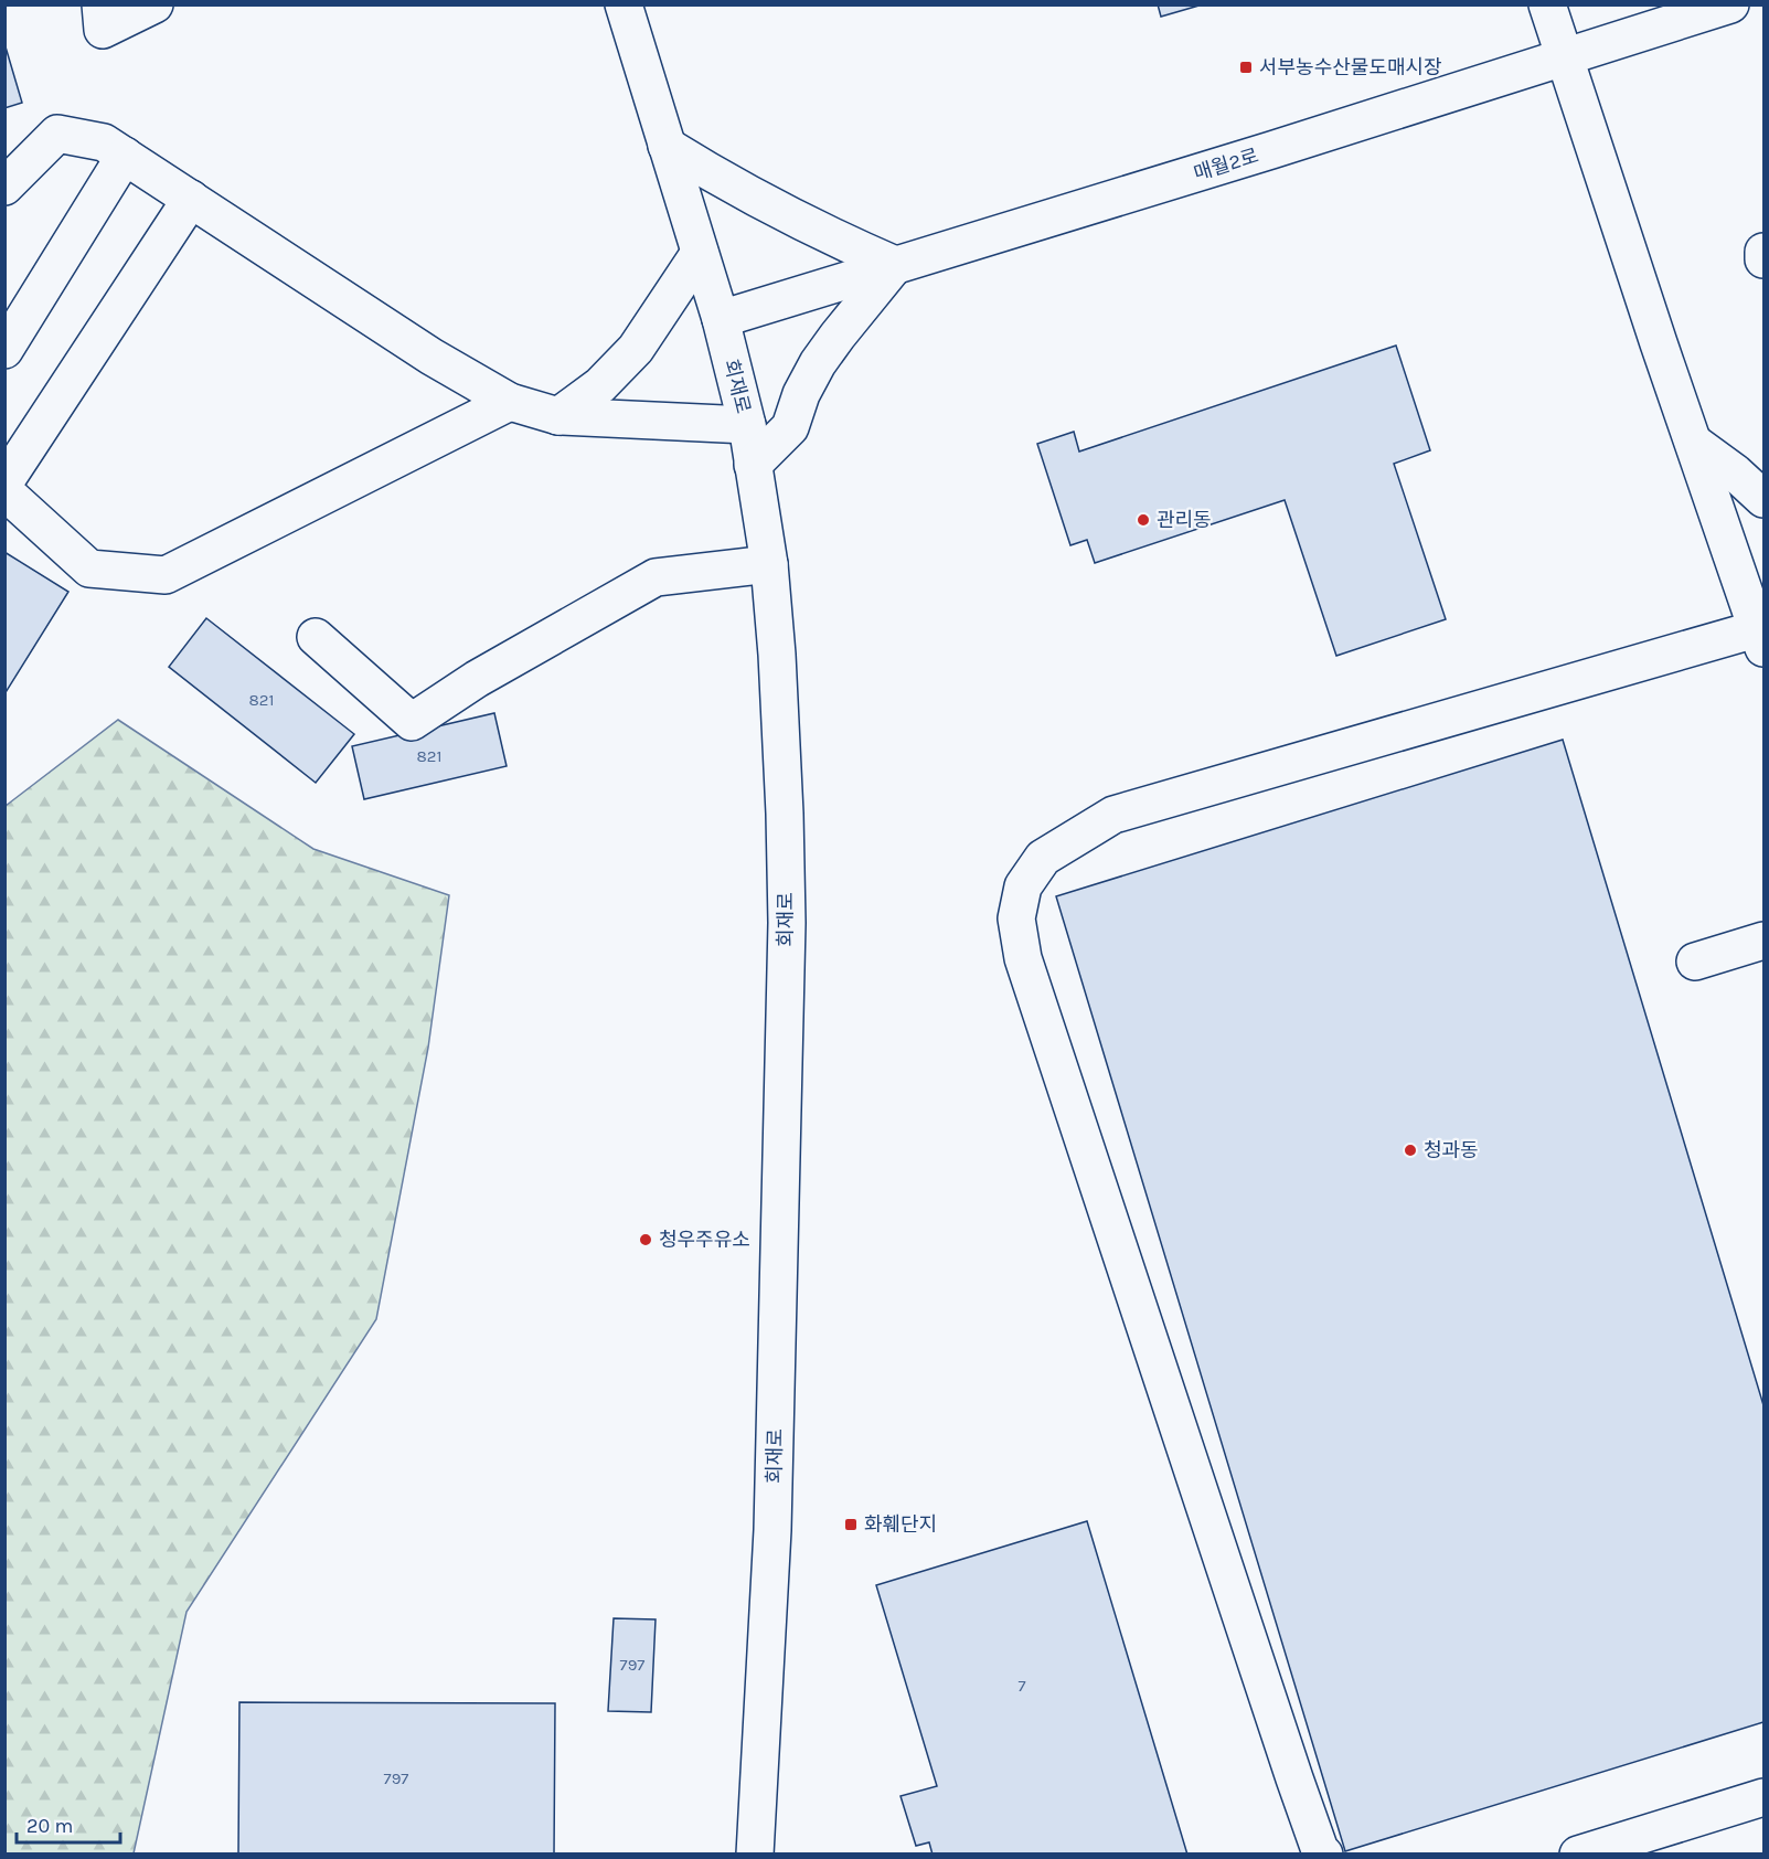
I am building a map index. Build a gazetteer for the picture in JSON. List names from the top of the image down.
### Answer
{
  "streets": {
    "street": ["매월2로", "회재로"]
  },
  "crossings": [
    ["매월2로", "회재로"]
  ],
  "places": {
    "transit": ["서부농수산물도매시장", "화훼단지"],
    "other": ["관리동", "청과동", "청우주유소"]
  },
  "house_numbers": [
    "821",
    "821",
    "797",
    "7",
    "797"
  ],
  "scale_bar": "20 m"
}
